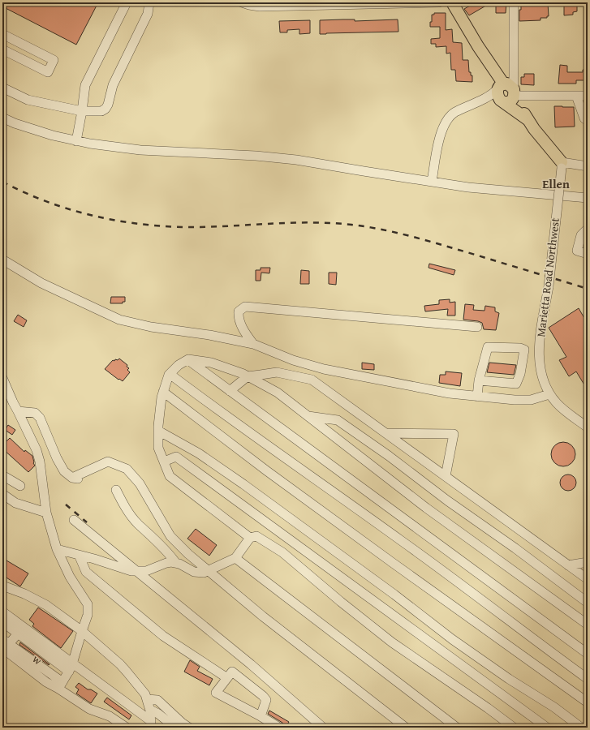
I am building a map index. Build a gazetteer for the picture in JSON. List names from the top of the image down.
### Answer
{
  "streets": {
    "street": ["Marietta Road Northwest", "w"]
  },
  "districts": ["Ellen"]
}
